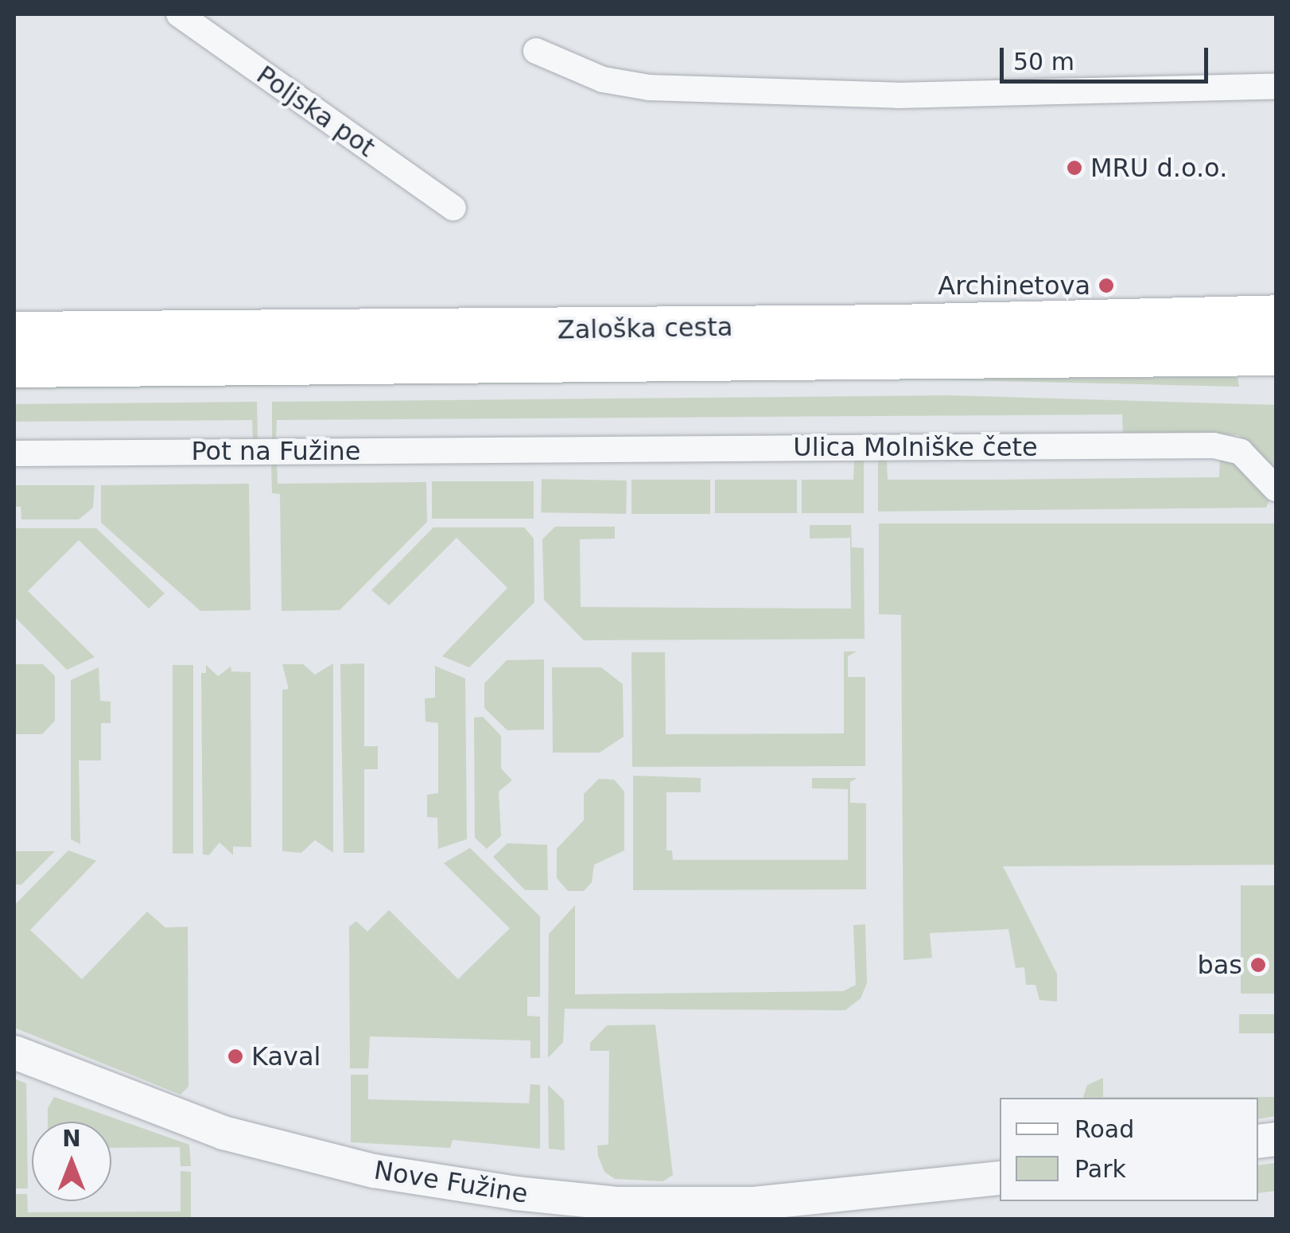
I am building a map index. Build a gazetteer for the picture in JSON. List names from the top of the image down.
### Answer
{
  "streets": {
    "main road": ["Zaloška cesta"],
    "street": [
      "Poljska pot",
      "Ulica Molniške čete",
      "Pot na Fužine",
      "Nove Fužine"
    ]
  },
  "crossings": [
    ["Ulica Molniške čete", "Pot na Fužine"]
  ],
  "places": [
    "MRU d.o.o.",
    "Archinetova",
    "bas",
    "Kaval"
  ],
  "legend": ["Road", "Park"],
  "scale_bar": "50 m",
  "north": "top"
}
